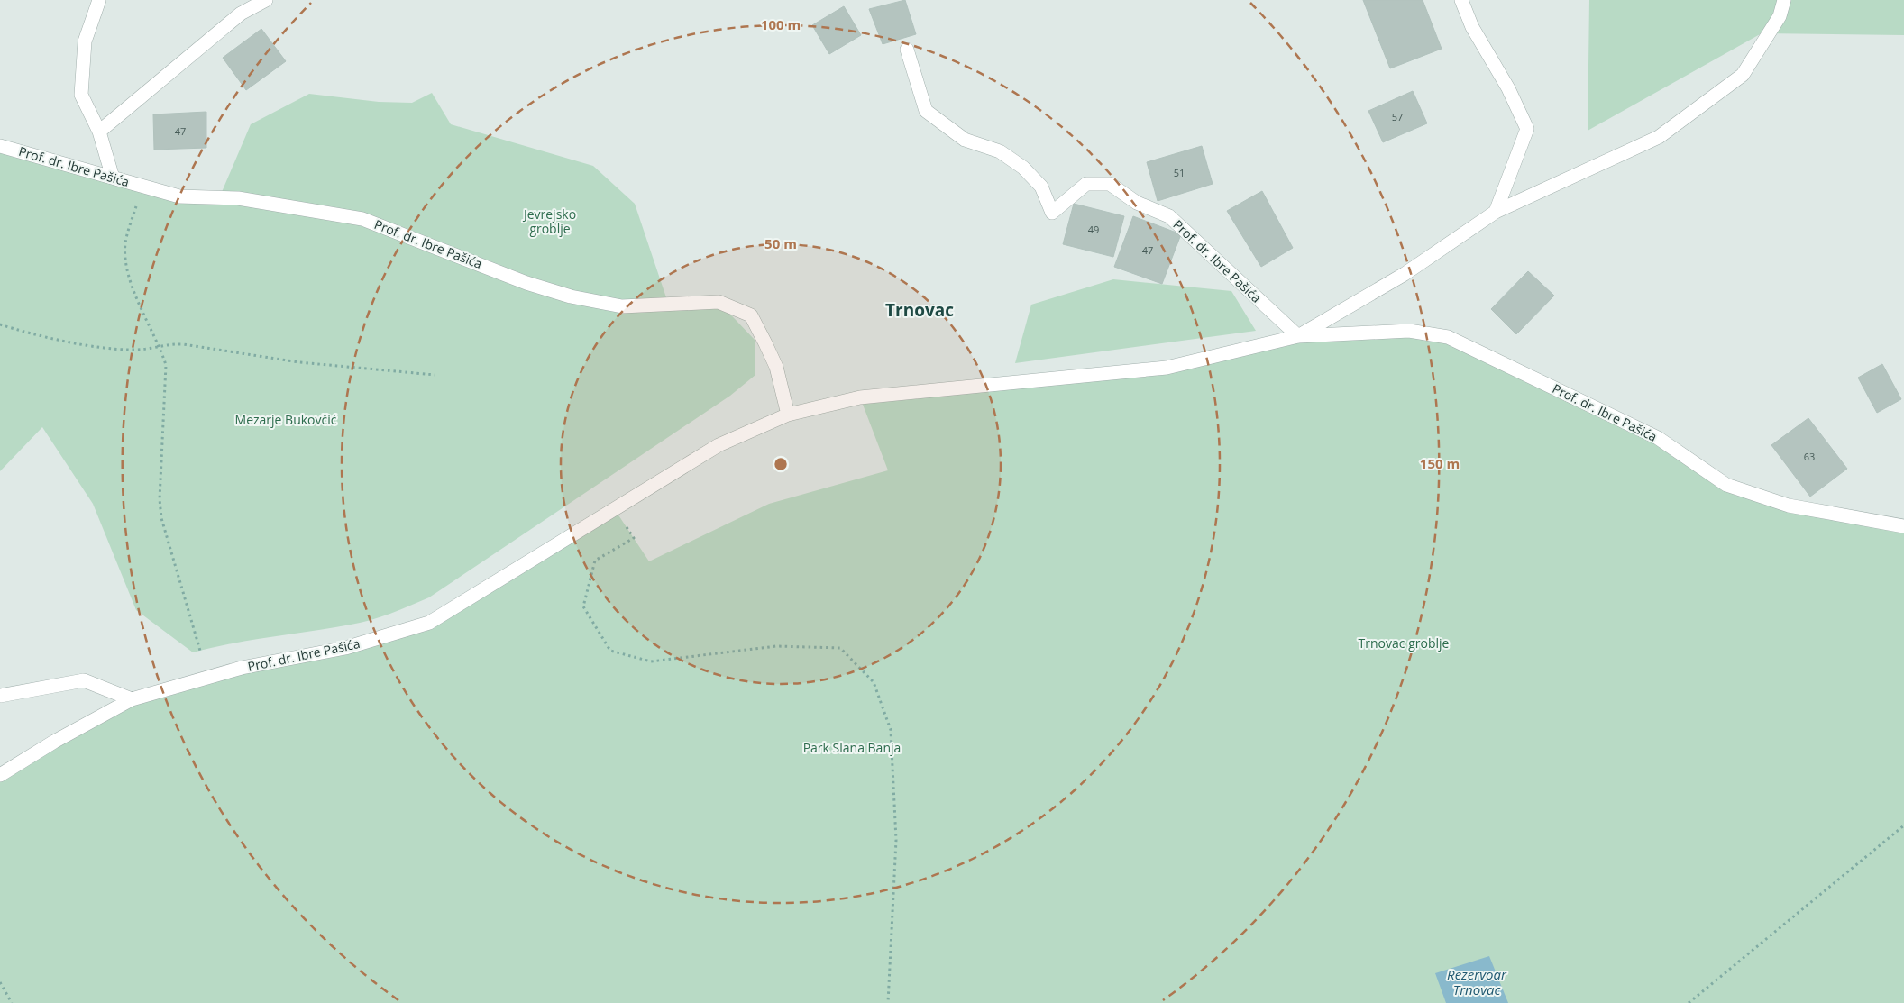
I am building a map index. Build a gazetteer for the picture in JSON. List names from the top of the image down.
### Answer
{
  "streets": {
    "street": ["Prof. dr. Ibre Pašića"]
  },
  "districts": ["Trnovac"],
  "water": ["Rezervoar Trnovac"],
  "parks": [
    "Jevrejsko groblje",
    "Mezarje Bukovčić",
    "Trnovac groblje",
    "Park Slana Banja"
  ],
  "house_numbers": [
    "57",
    "47",
    "51",
    "49",
    "47",
    "63"
  ],
  "rings": ["100 m", "50 m", "150 m"]
}
